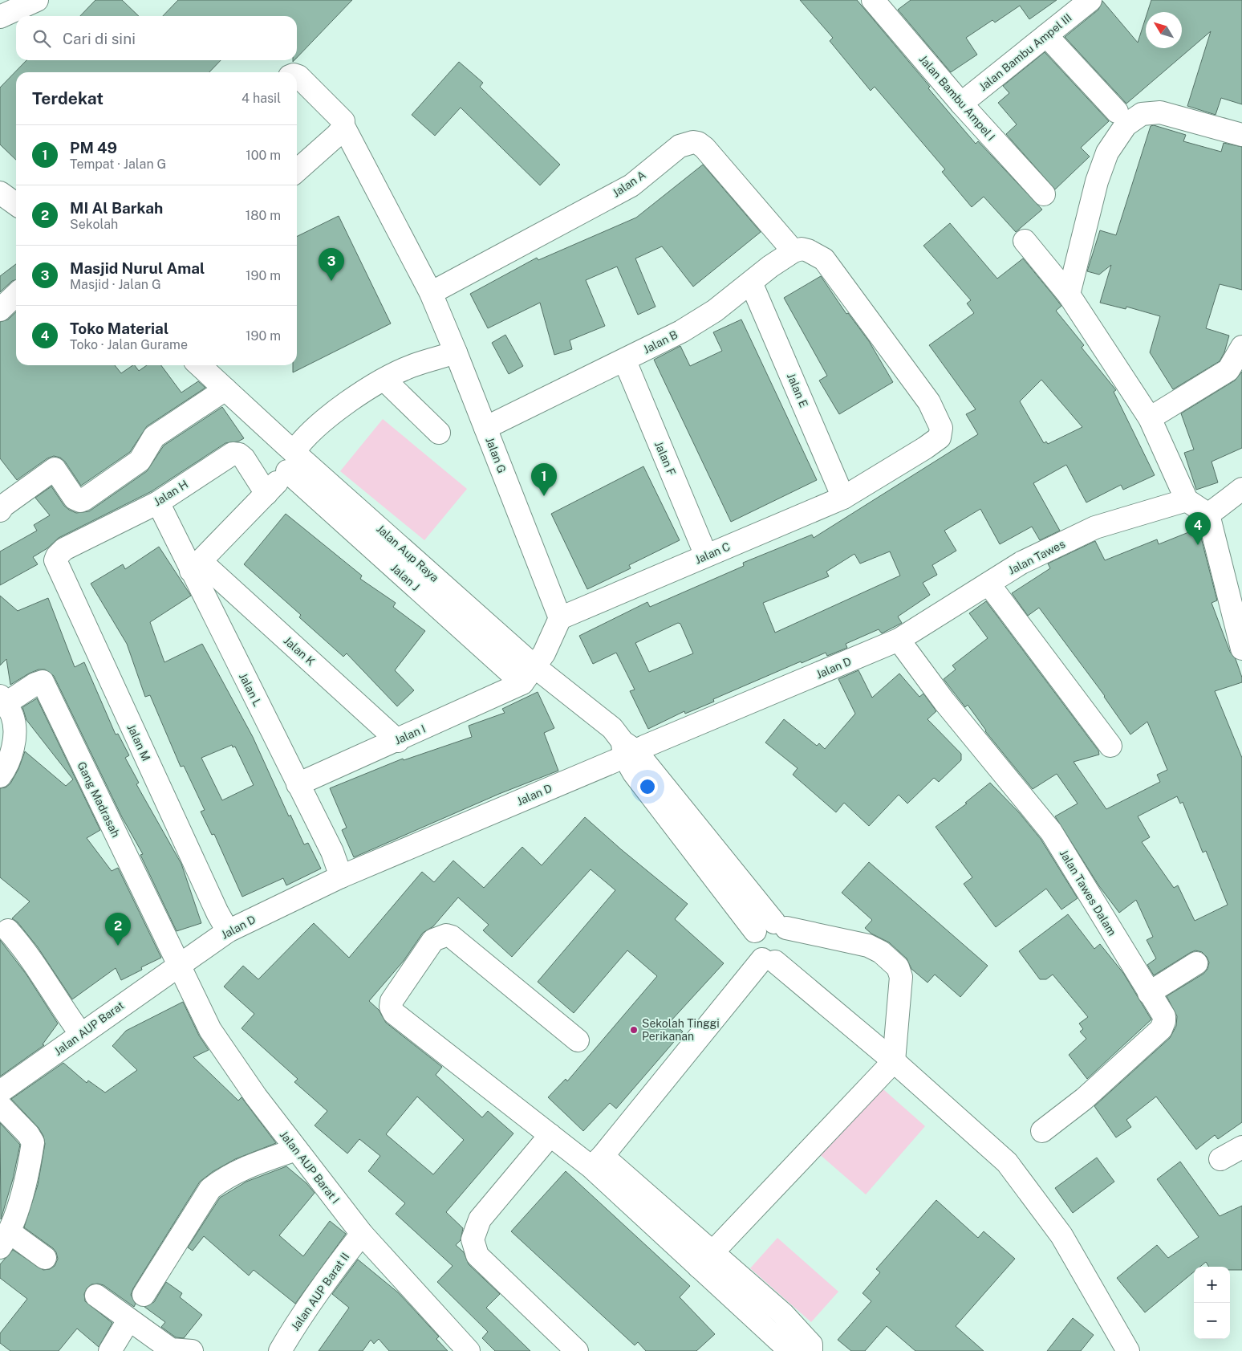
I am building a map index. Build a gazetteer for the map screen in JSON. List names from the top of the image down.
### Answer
{
  "streets": {
    "street": [
      "Jalan Bambu Ampel III",
      "Jalan Bambu Ampel I",
      "Jalan A",
      "Jalan B",
      "Jalan E",
      "Jalan G",
      "Jalan F",
      "Jalan H",
      "Jalan Aup Raya",
      "Jalan C",
      "Jalan Tawes",
      "Jalan K",
      "Jalan D",
      "Jalan L",
      "Jalan I",
      "Jalan M",
      "Gang Madrasah",
      "Jalan Tawes Dalam",
      "Jalan AUP Barat",
      "Jalan AUP Barat I",
      "Jalan AUP Barat II"
    ]
  },
  "crossings": [
    ["Jalan Bambu Ampel III", "Jalan Bambu Ampel I"],
    ["Jalan A", "Jalan B"],
    ["Jalan A", "Jalan G"],
    ["Jalan A", "Jalan C"],
    ["Jalan B", "Jalan E"],
    ["Jalan B", "Jalan G"],
    ["Jalan B", "Jalan F"],
    ["Jalan B", "Jalan C"],
    ["Jalan E", "Jalan C"],
    ["Jalan G", "Jalan C"],
    ["Jalan F", "Jalan C"],
    ["Jalan H", "Jalan L"],
    ["Jalan H", "Jalan M"],
    ["Jalan Aup Raya", "Jalan D"],
    ["Jalan Aup Raya", "Jalan I"],
    ["Jalan Tawes", "Jalan D"],
    ["Jalan Tawes", "Jalan Tawes Dalam"],
    ["Jalan K", "Jalan L"],
    ["Jalan K", "Jalan I"],
    ["Jalan D", "Jalan L"],
    ["Jalan D", "Jalan M"],
    ["Jalan D", "Gang Madrasah"],
    ["Jalan D", "Jalan Tawes Dalam"],
    ["Jalan D", "Jalan AUP Barat"],
    ["Jalan D", "Jalan AUP Barat I"],
    ["Jalan L", "Jalan I"],
    ["Gang Madrasah", "Jalan AUP Barat"],
    ["Gang Madrasah", "Jalan AUP Barat I"],
    ["Jalan AUP Barat", "Jalan AUP Barat I"],
    ["Jalan AUP Barat I", "Jalan AUP Barat II"]
  ],
  "places": ["Sekolah Tinggi Perikanan"],
  "north": "top left",
  "page": {
    "search": "Cari di sini",
    "heading": ["Terdekat", "4 hasil"],
    "list": [
      {
        "mark": "1",
        "name": "PM 49",
        "note": "Tempat · Jalan G",
        "value": "100 m"
      },
      {
        "mark": "2",
        "name": "MI Al Barkah",
        "note": "Sekolah",
        "value": "180 m"
      },
      {
        "mark": "3",
        "name": "Masjid Nurul Amal",
        "note": "Masjid · Jalan G",
        "value": "190 m"
      },
      {
        "mark": "4",
        "name": "Toko Material",
        "note": "Toko · Jalan Gurame",
        "value": "190 m"
      }
    ],
    "pins": [
      "3",
      "1",
      "4",
      "2"
    ],
    "map_buttons": ["+", "−"]
  }
}
